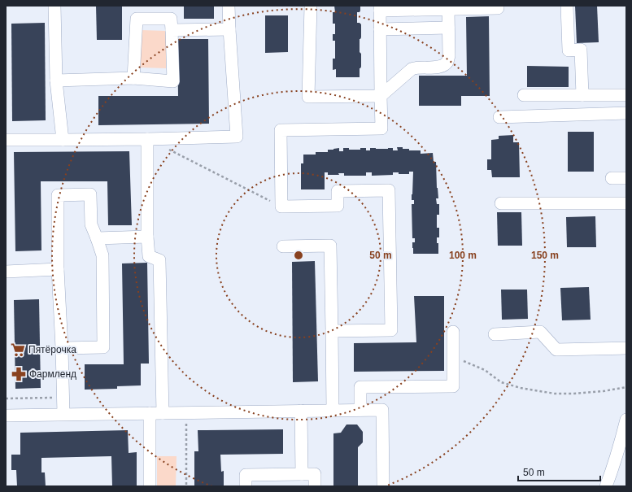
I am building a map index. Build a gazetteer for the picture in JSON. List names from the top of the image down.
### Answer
{
  "places": {
    "supermarket": ["Пятёрочка"],
    "pharmacy": ["Фармленд"]
  },
  "scale_bar": "50 m",
  "rings": ["50 m", "100 m", "150 m"]
}
